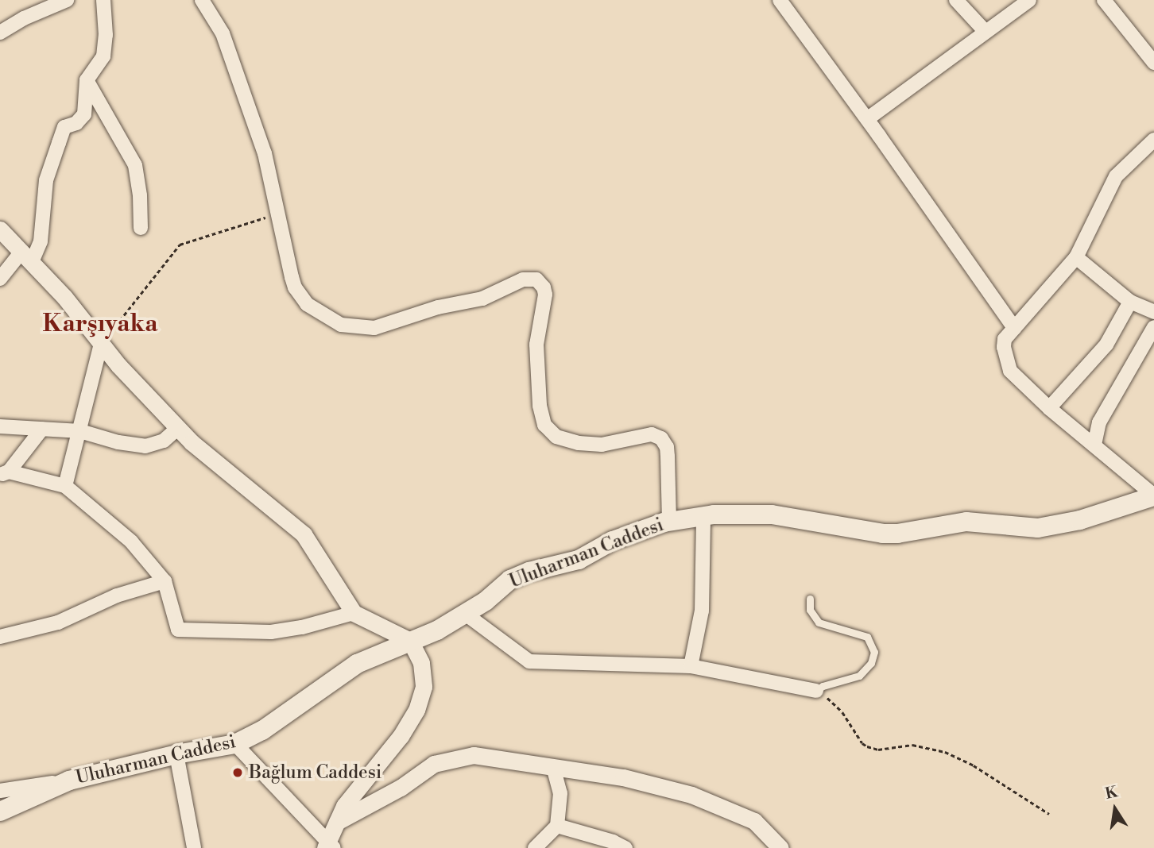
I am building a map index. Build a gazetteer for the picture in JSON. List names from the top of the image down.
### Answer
{
  "streets": {
    "main road": ["Uluharman Caddesi"]
  },
  "districts": ["Karşıyaka"],
  "places": ["Bağlum Caddesi"],
  "north": "top"
}
